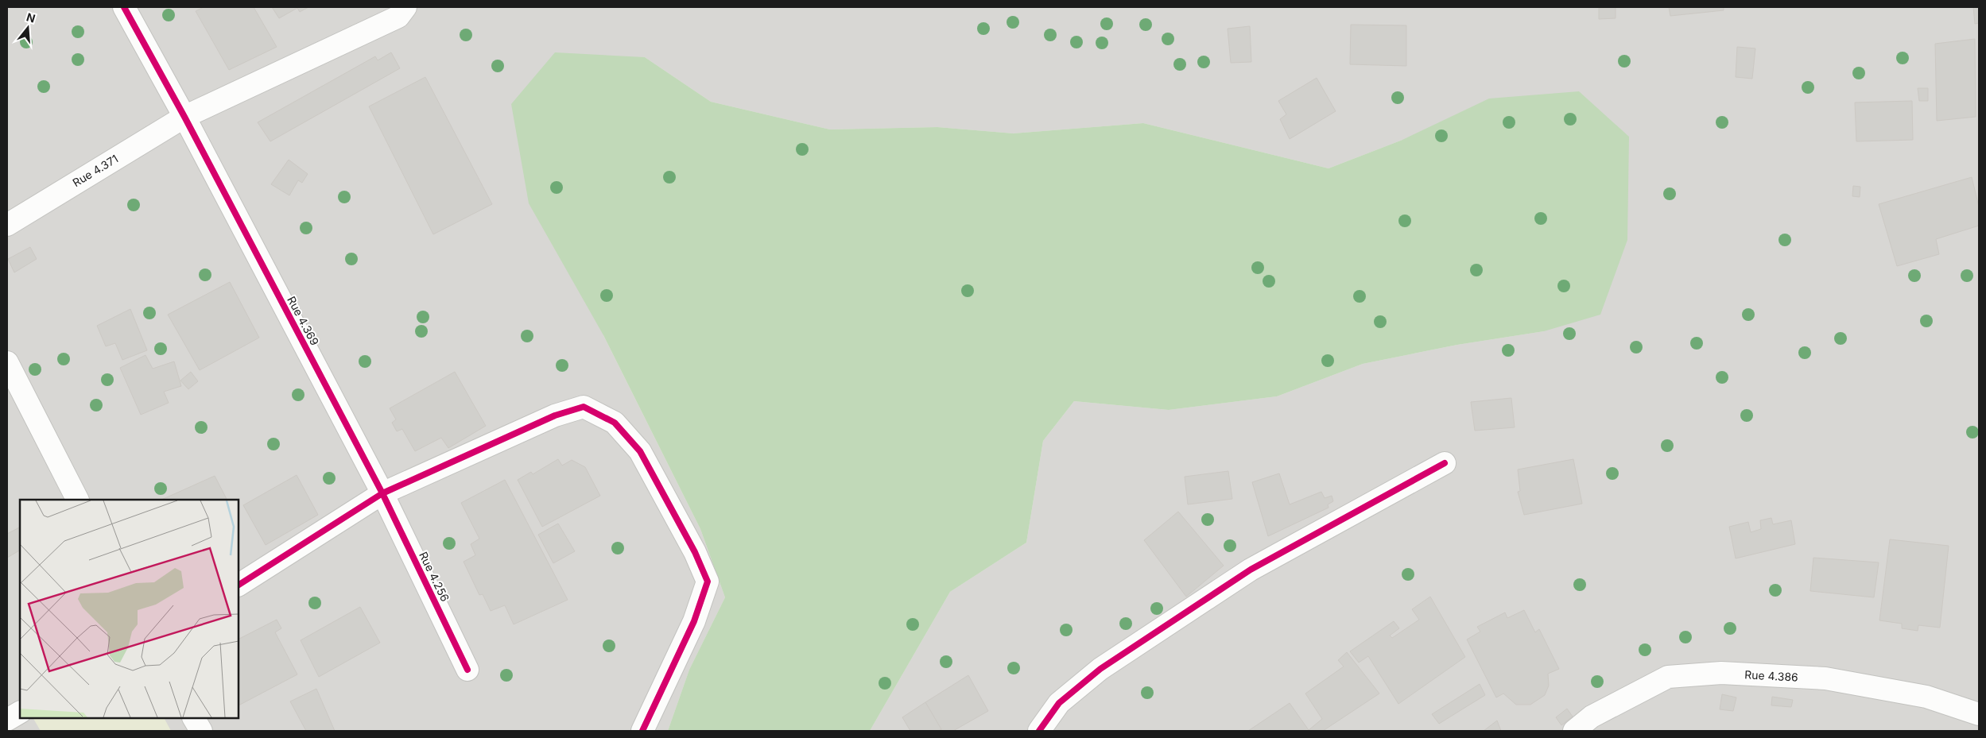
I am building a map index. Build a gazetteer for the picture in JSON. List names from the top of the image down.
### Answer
{
  "streets": {
    "street": [
      "Rue 4.371",
      "Rue 4.369",
      "Rue 4.256",
      "Rue 4.386"
    ]
  },
  "crossings": [
    ["Rue 4.371", "Rue 4.369"],
    ["Rue 4.369", "Rue 4.256"]
  ],
  "north": "top"
}
